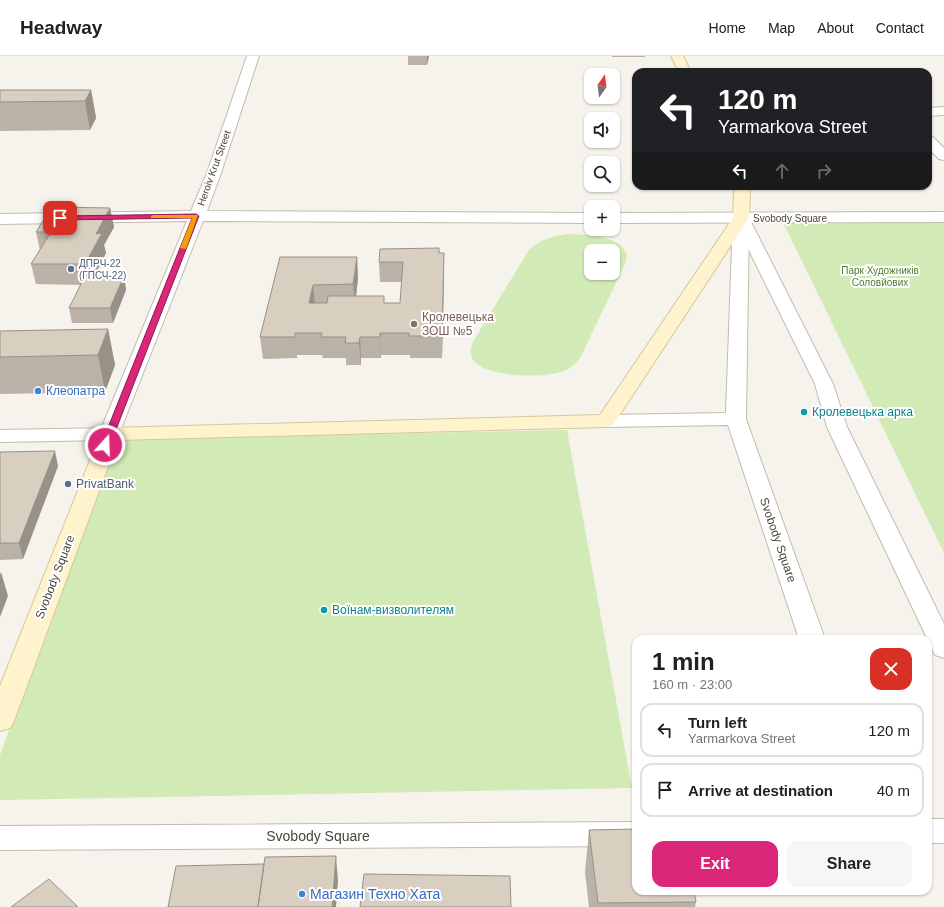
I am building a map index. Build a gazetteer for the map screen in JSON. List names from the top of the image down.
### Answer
{
  "streets": {
    "main road": ["Svobody Square"],
    "street": ["Heroiv Krut Street"]
  },
  "crossings": [
    ["Heroiv Krut Street", "Svobody Square"]
  ],
  "parks": ["Парк Художників Соловйових"],
  "places": [
    "ДПРЧ-22 (ГПСЧ-22)",
    "Кролевецька ЗОШ №5",
    "Клеопатра",
    "Кролевецька арка",
    "PrivatBank",
    "Воїнам-визволителям",
    "Магазин Техно Хата"
  ],
  "north": "top",
  "page": {
    "header": "Headway",
    "nav": [
      "Home",
      "Map",
      "About",
      "Contact"
    ],
    "map_buttons": ["+", "−"],
    "turn": ["120 m", "Yarmarkova Street"],
    "heading": ["1 min", "160 m · 23:00"],
    "list": [
      {
        "name": "Turn left",
        "note": "Yarmarkova Street",
        "value": "120 m"
      },
      {
        "name": "Arrive at destination",
        "value": "40 m"
      }
    ],
    "buttons": ["Exit", "Share"]
  }
}
